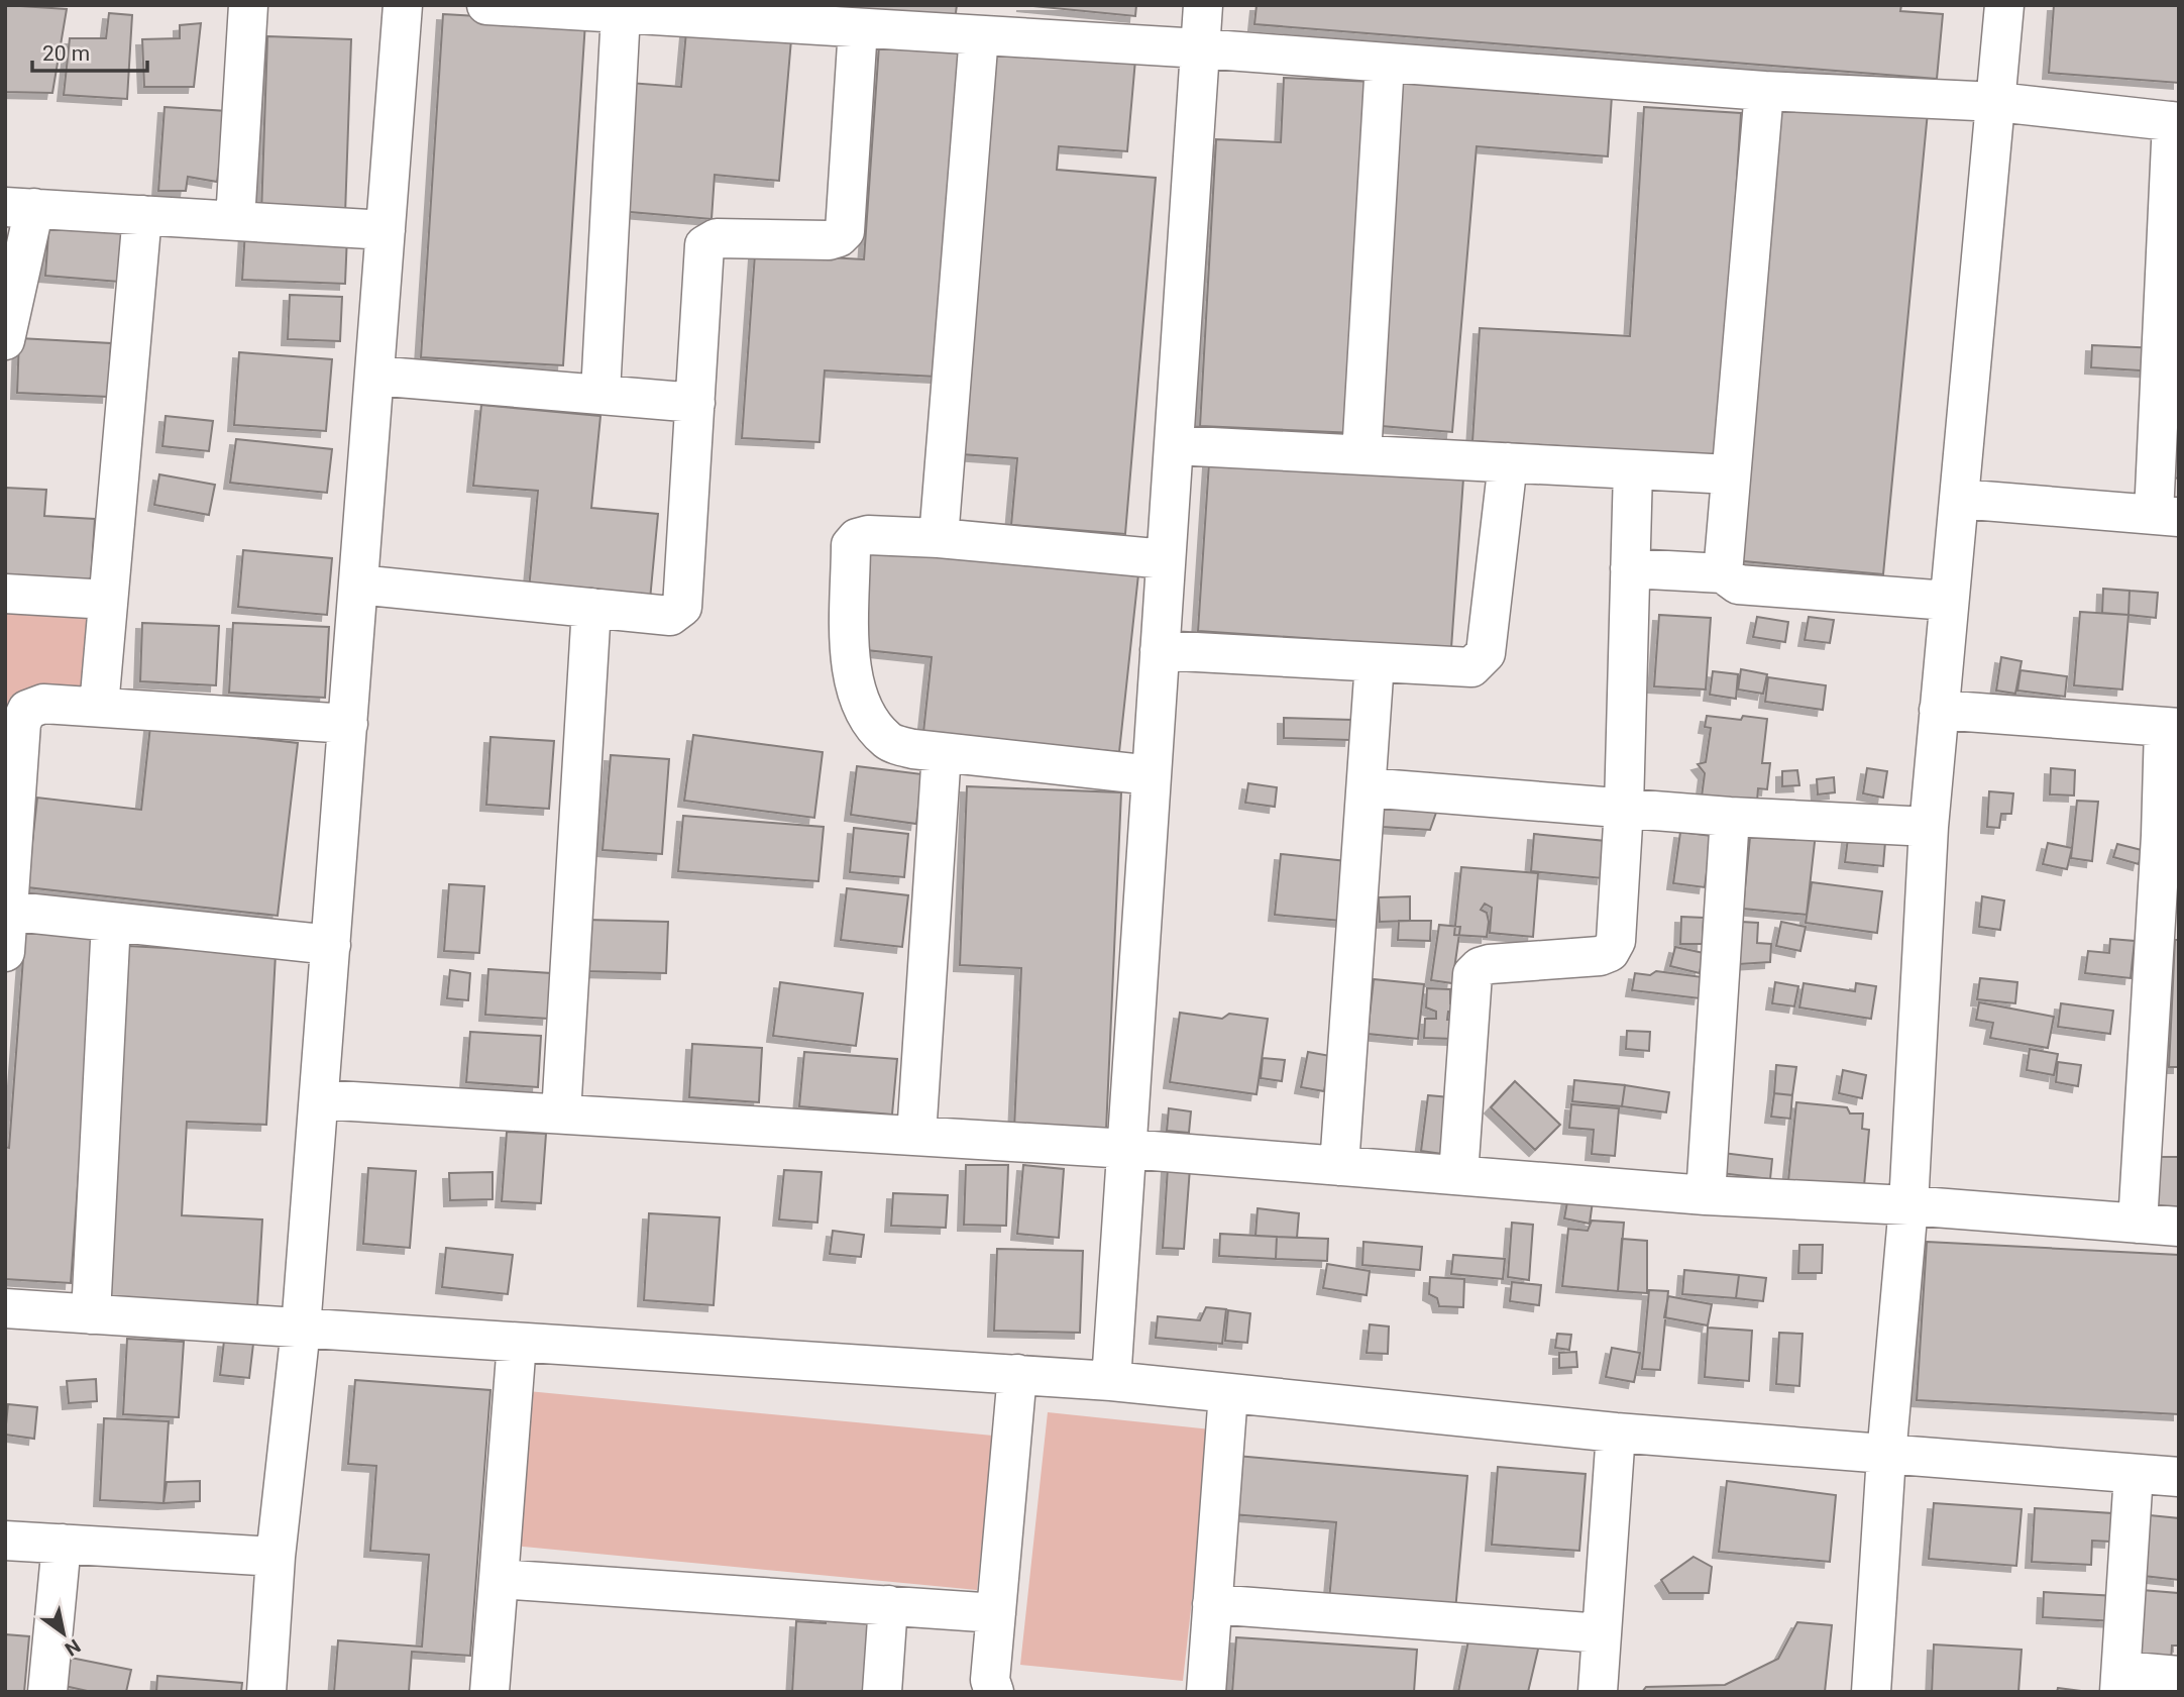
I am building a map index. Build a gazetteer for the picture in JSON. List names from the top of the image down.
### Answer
{
  "scale_bar": "20 m",
  "north": "bottom right"
}
